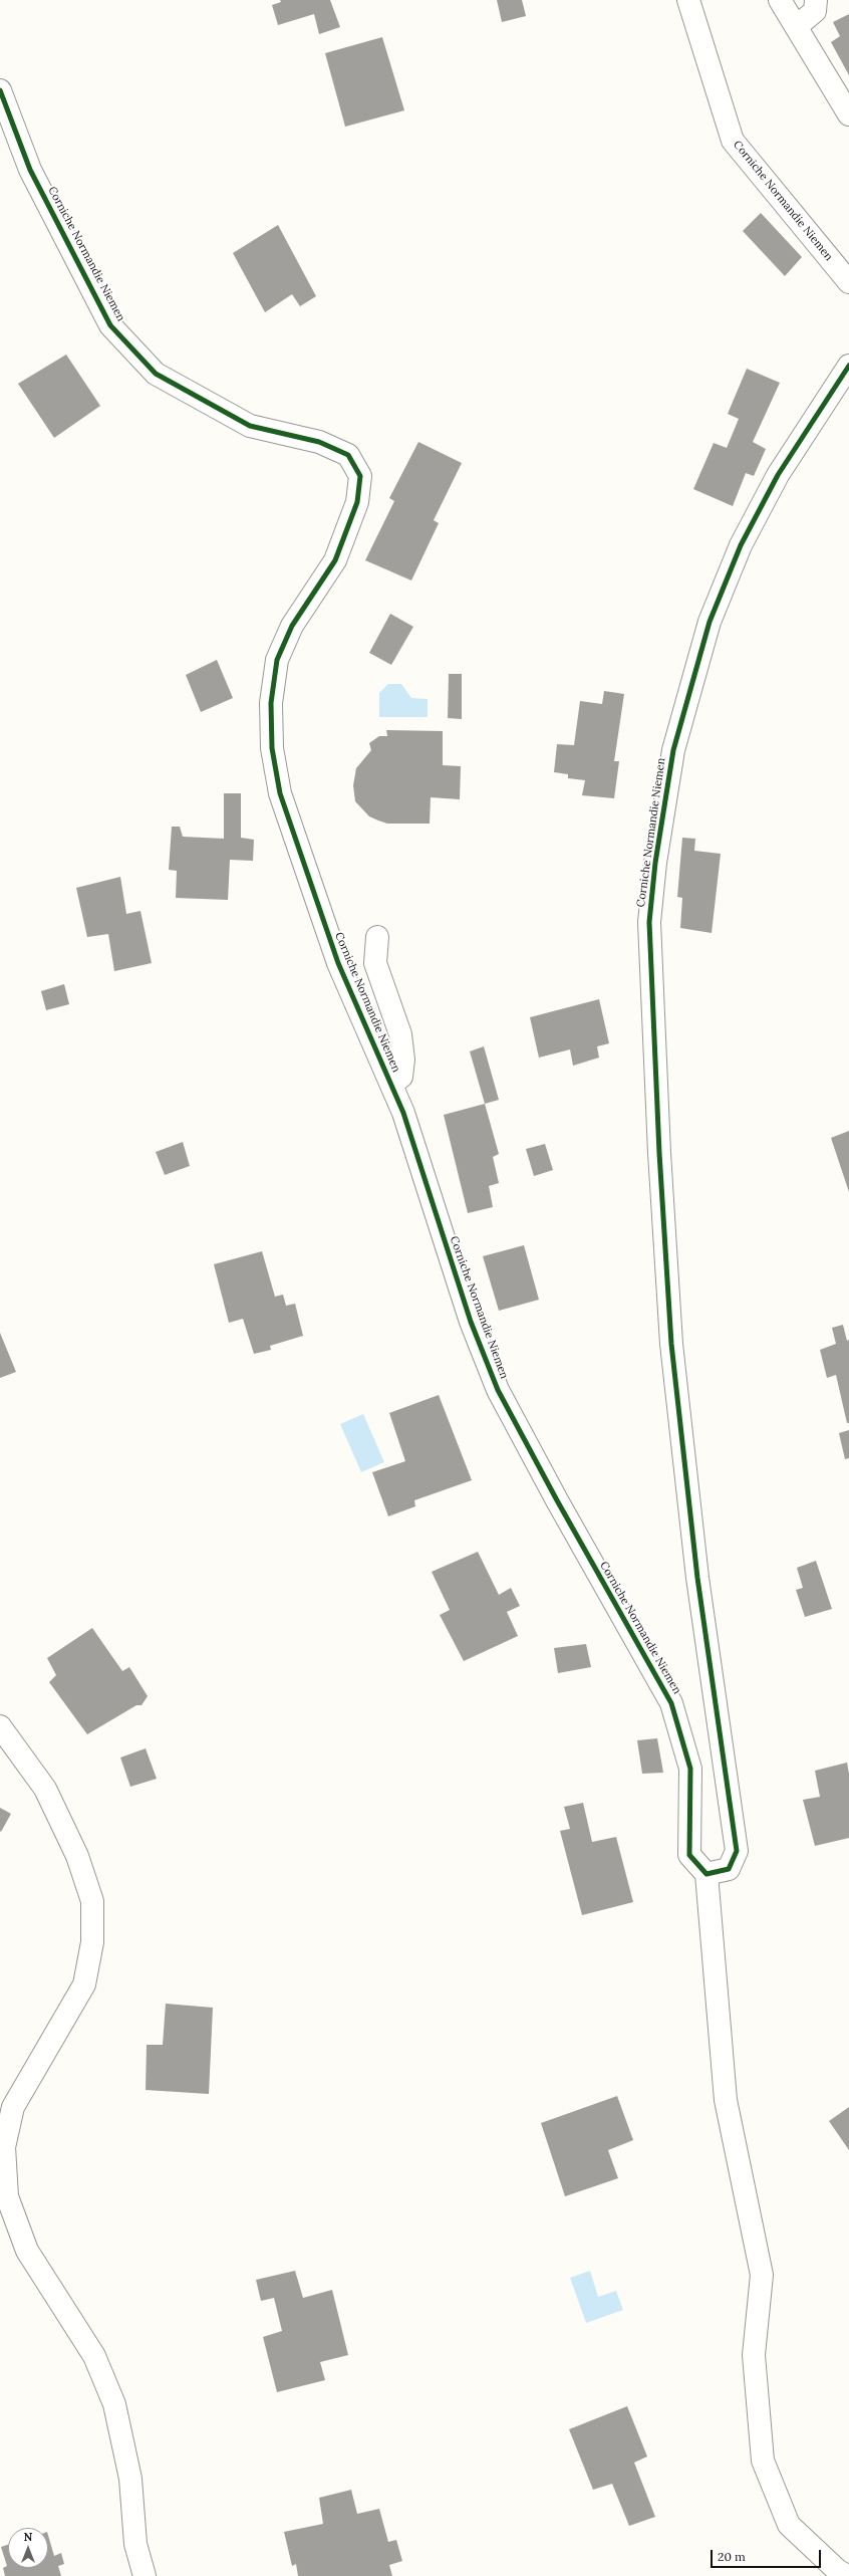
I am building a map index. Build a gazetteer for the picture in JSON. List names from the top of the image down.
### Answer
{
  "streets": {
    "street": ["Corniche Normandie Niemen"]
  },
  "scale_bar": "20 m",
  "north": "top"
}
